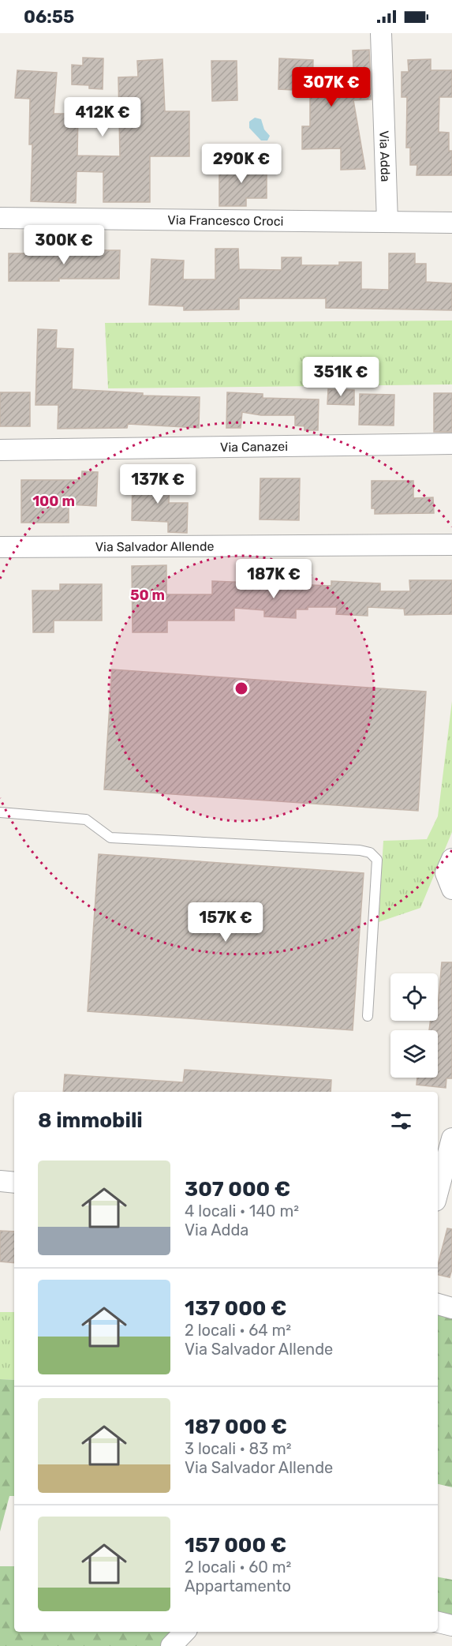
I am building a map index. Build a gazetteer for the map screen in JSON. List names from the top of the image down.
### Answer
{
  "streets": {
    "street": [
      "Via Adda",
      "Via Francesco Croci",
      "Via Canazei",
      "Via Salvador Allende"
    ]
  },
  "crossings": [
    ["Via Adda", "Via Francesco Croci"]
  ],
  "page": {
    "status": "06:55",
    "price": [
      "307K €",
      "412K €",
      "290K €",
      "300K €",
      "351K €",
      "137K €",
      "187K €",
      "157K €"
    ],
    "heading": "8 immobili",
    "list": [
      {
        "name": "307 000 €",
        "note": "4 locali · 140 m² · Via Adda"
      },
      {
        "name": "137 000 €",
        "note": "2 locali · 64 m² · Via Salvador Allende"
      },
      {
        "name": "187 000 €",
        "note": "3 locali · 83 m² · Via Salvador Allende"
      },
      {
        "name": "157 000 €",
        "note": "2 locali · 60 m² · Appartamento"
      }
    ]
  },
  "rings": ["100 m", "50 m"]
}
